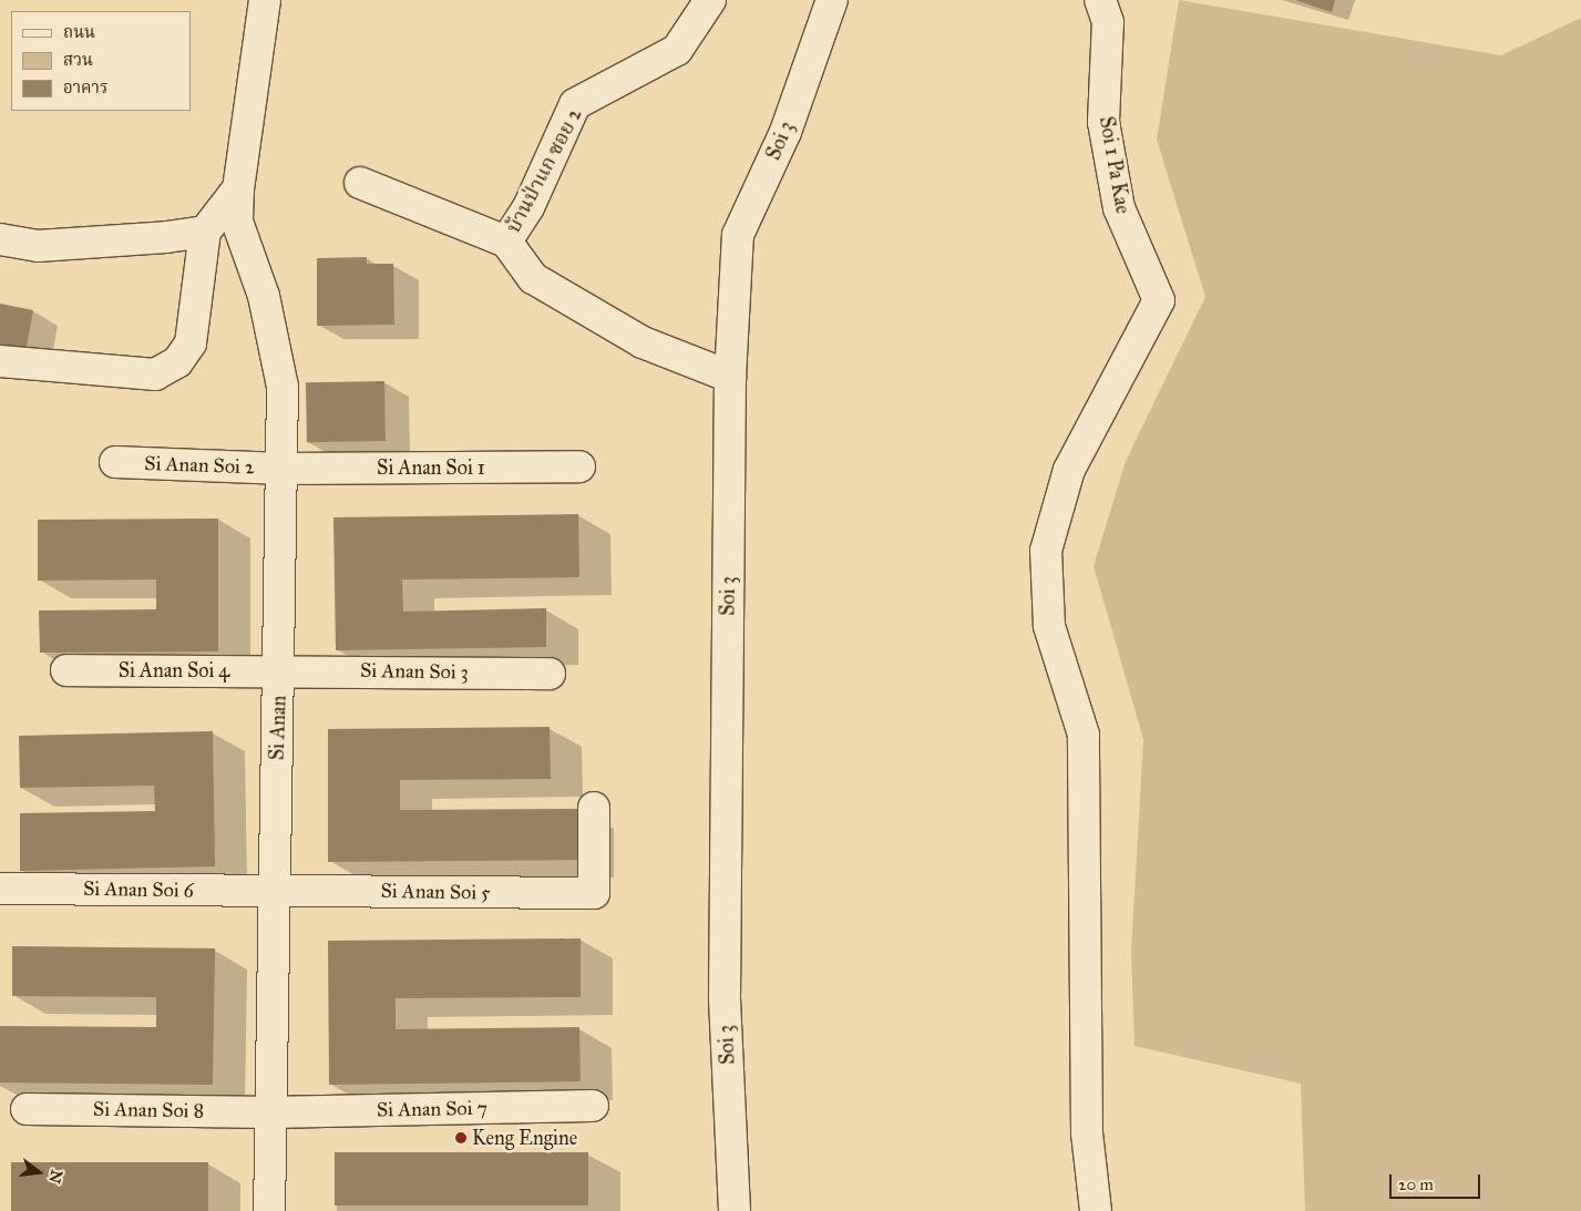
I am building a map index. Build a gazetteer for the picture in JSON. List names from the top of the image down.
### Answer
{
  "streets": {
    "street": [
      "Soi 3",
      "Soi 1 Pa Kae",
      "บ้านป่าแก ซอย 2",
      "Si Anan Soi 2",
      "Si Anan Soi 1",
      "Si Anan Soi 4",
      "Si Anan Soi 3",
      "Si Anan",
      "Si Anan Soi 6",
      "Si Anan Soi 5",
      "Si Anan Soi 7",
      "Si Anan Soi 8"
    ]
  },
  "crossings": [
    ["Soi 3", "บ้านป่าแก ซอย 2"],
    ["Si Anan Soi 2", "Si Anan Soi 1"],
    ["Si Anan Soi 2", "Si Anan"],
    ["Si Anan Soi 1", "Si Anan"],
    ["Si Anan Soi 4", "Si Anan Soi 3"],
    ["Si Anan Soi 4", "Si Anan"],
    ["Si Anan Soi 3", "Si Anan"],
    ["Si Anan", "Si Anan Soi 6"],
    ["Si Anan", "Si Anan Soi 5"],
    ["Si Anan", "Si Anan Soi 7"],
    ["Si Anan", "Si Anan Soi 8"],
    ["Si Anan Soi 6", "Si Anan Soi 5"],
    ["Si Anan Soi 7", "Si Anan Soi 8"]
  ],
  "places": ["Keng Engine"],
  "legend": ["ถนน", "สวน", "อาคาร"],
  "scale_bar": "20 m",
  "north": "right"
}
